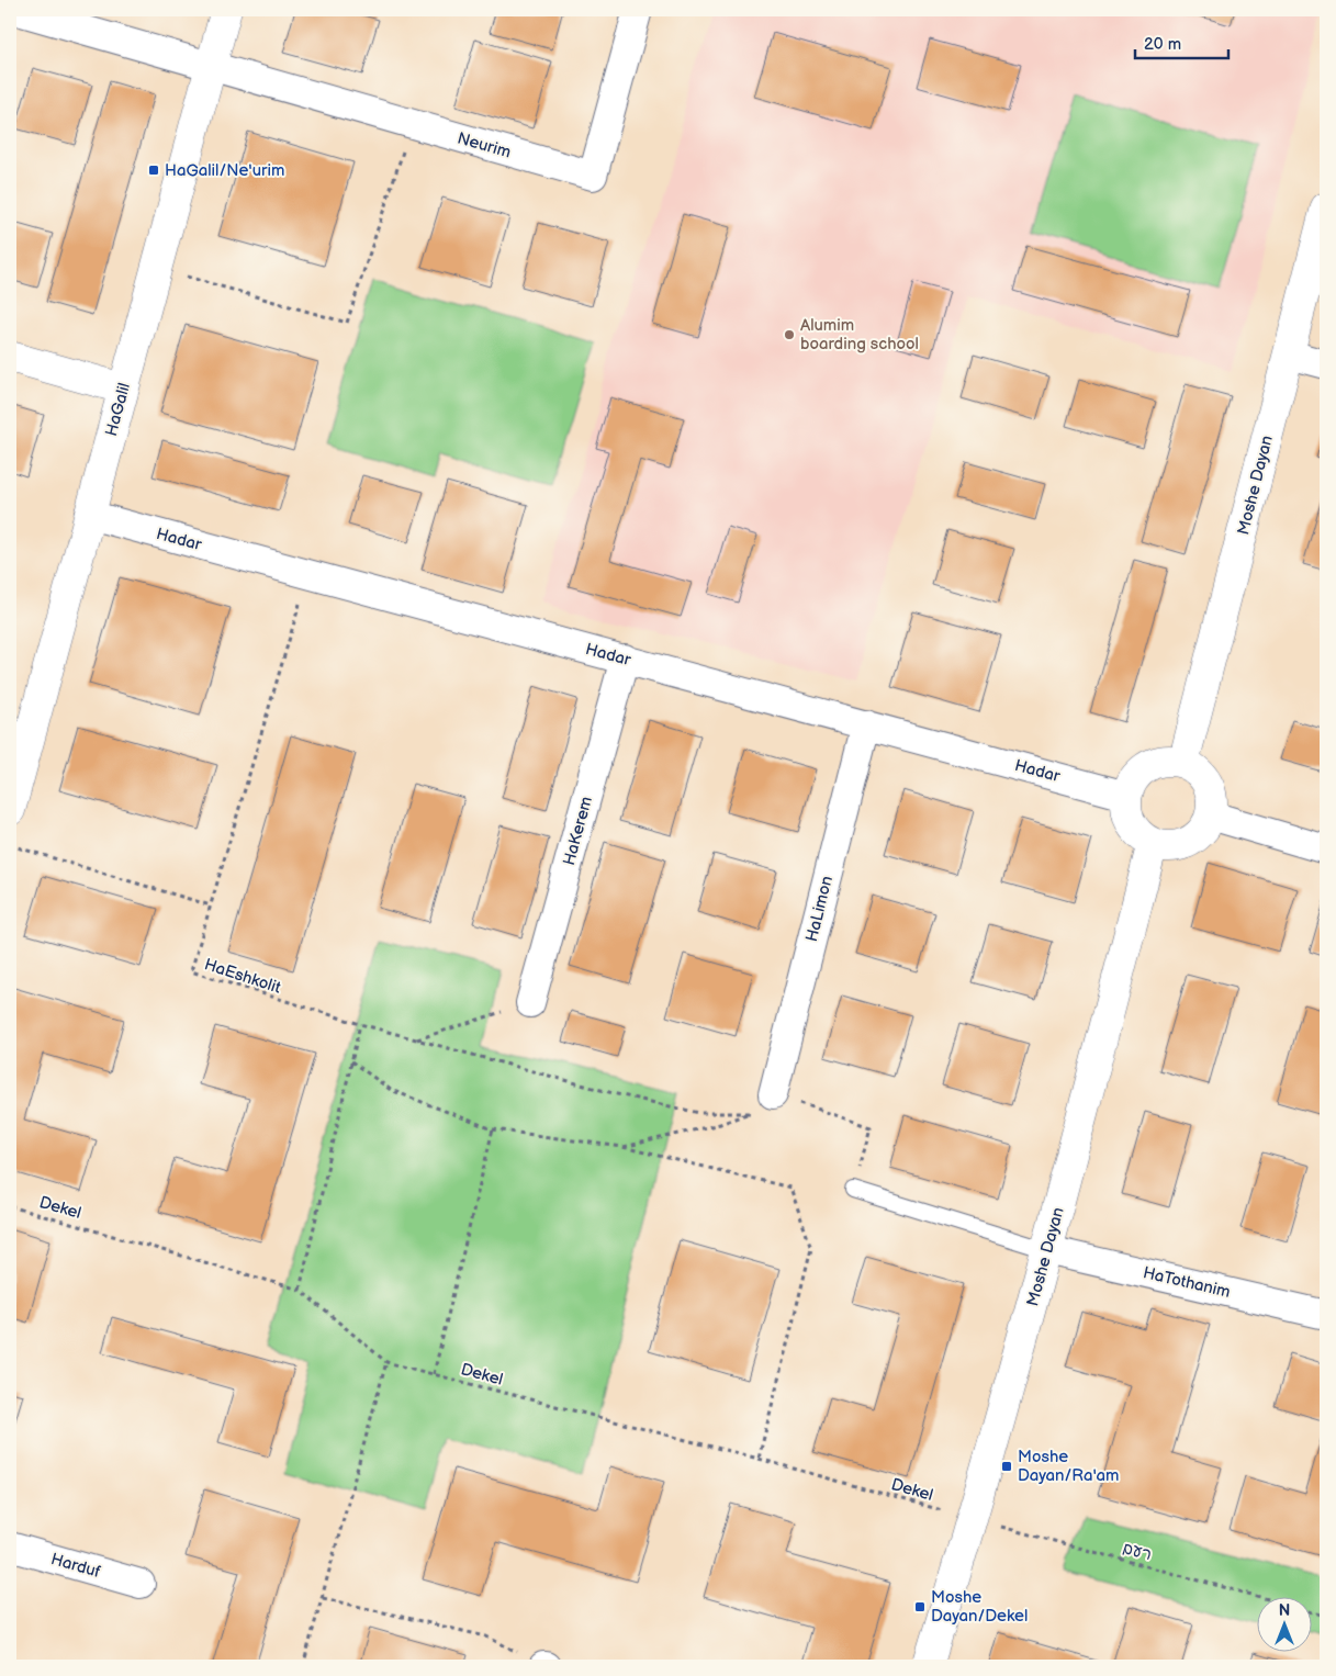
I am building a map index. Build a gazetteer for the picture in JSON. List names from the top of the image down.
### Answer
{
  "streets": {
    "street": [
      "Neurim",
      "HaGalil",
      "Moshe Dayan",
      "Hadar",
      "HaKerem",
      "HaLimon",
      "HaTothanim",
      "Harduf"
    ],
    "path": ["HaEshkolit", "Dekel", "רעם"]
  },
  "crossings": [
    ["Neurim", "HaGalil"],
    ["HaGalil", "Hadar"],
    ["Moshe Dayan", "Hadar"],
    ["Moshe Dayan", "Dekel"],
    ["Moshe Dayan", "HaTothanim"],
    ["Moshe Dayan", "רעם"],
    ["Hadar", "HaKerem"],
    ["Hadar", "HaLimon"],
    ["Hadar", "HaEshkolit"],
    ["Dekel", "רעם"]
  ],
  "places": {
    "transit": ["HaGalil/Ne'urim", "Moshe Dayan/Ra'am", "Moshe Dayan/Dekel"],
    "other": ["Alumim boarding school"]
  },
  "scale_bar": "20 m",
  "north": "top"
}
